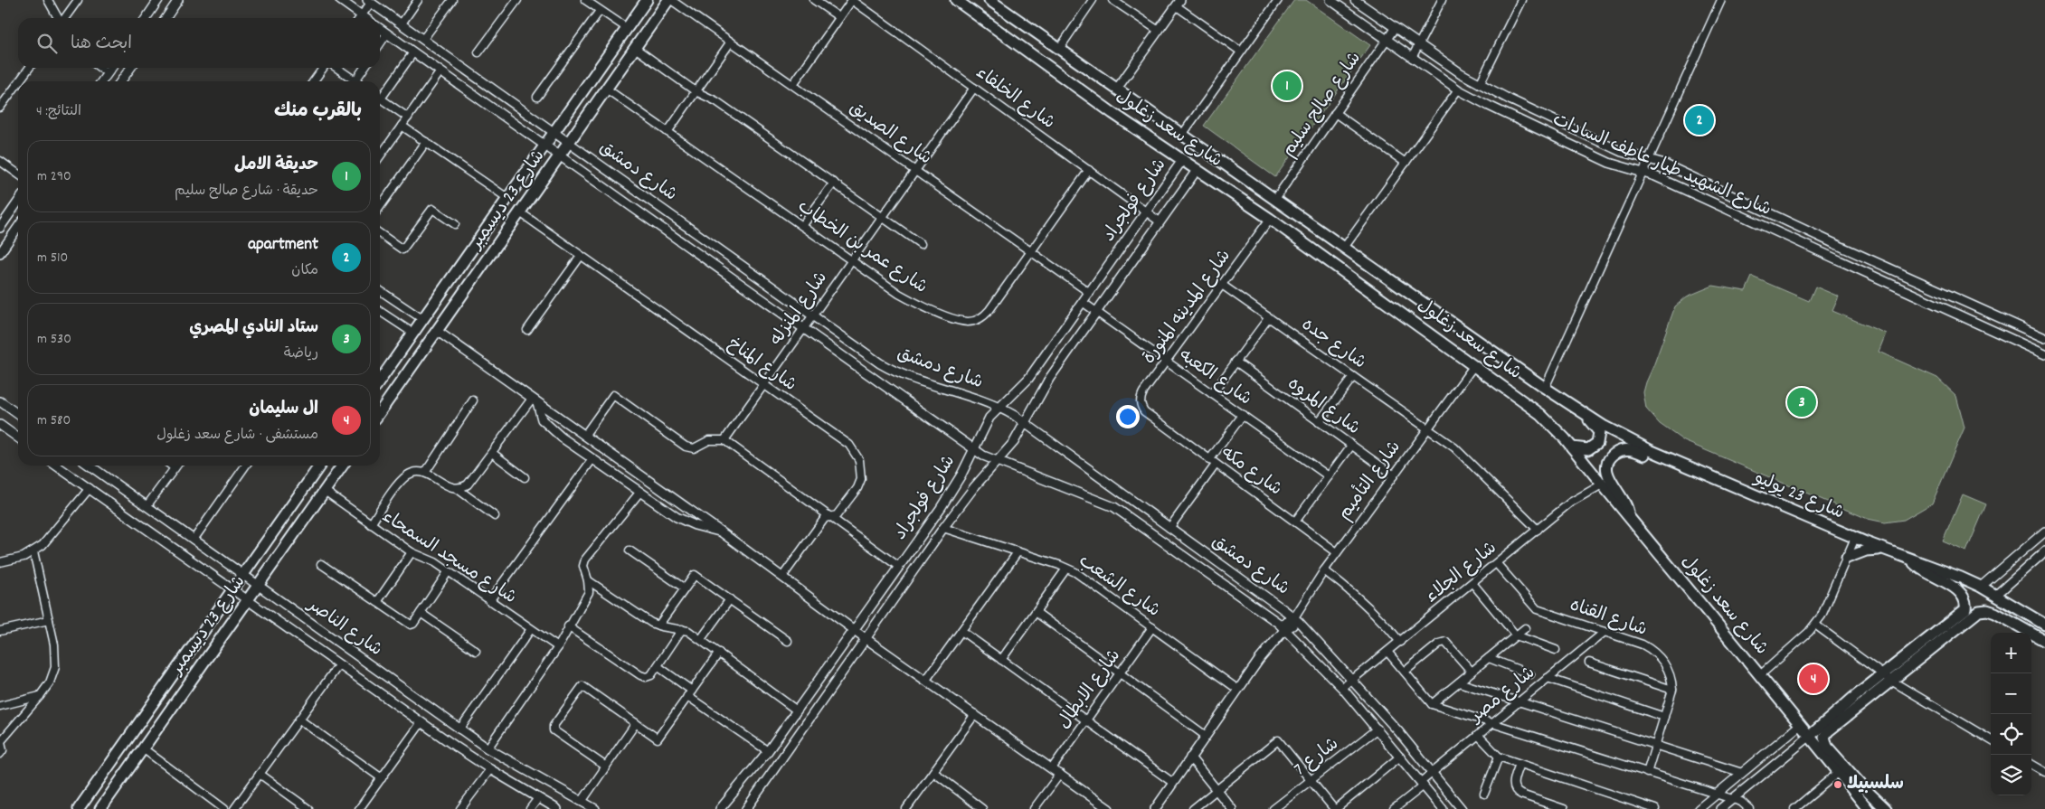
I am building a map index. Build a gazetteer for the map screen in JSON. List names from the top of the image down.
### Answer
{
  "streets": {
    "main road": ["شارع سعد زغلول", "شارع 23 ديسمبر", "شارع 23 يوليو"],
    "street": [
      "شارع الخلفاء",
      "شارع صالح سليم",
      "شارع الصديق",
      "شارع الشهيد طيار عاطف السادات",
      "شارع دمشق",
      "شارع فولجراد",
      "شارع عمر بن الخطاب",
      "شارع المدينه المنورة",
      "شارع المنزله",
      "شارع جده",
      "شارع المناخ",
      "شارع الكعبه",
      "شارع المروه",
      "شارع مكه",
      "شارع التأميم",
      "شارع مسجد السمحاء",
      "شارع الجلاء",
      "شارع الشعب",
      "شارع القناه",
      "شارع الناصر",
      "شارع الابطال",
      "شارع مصر",
      "شارع 7"
    ]
  },
  "crossings": [
    ["شارع الخلفاء", "شارع فولجراد"],
    ["شارع الخلفاء", "شارع عمر بن الخطاب"],
    ["شارع الخلفاء", "شارع المنزله"],
    ["شارع صالح سليم", "شارع سعد زغلول"],
    ["شارع صالح سليم", "شارع الشهيد طيار عاطف السادات"],
    ["شارع سعد زغلول", "شارع فولجراد"],
    ["شارع سعد زغلول", "شارع المدينه المنورة"],
    ["شارع سعد زغلول", "شارع التأميم"],
    ["شارع سعد زغلول", "شارع 23 يوليو"],
    ["شارع سعد زغلول", "شارع الجلاء"],
    ["شارع الصديق", "شارع 23 ديسمبر"],
    ["شارع الصديق", "شارع فولجراد"],
    ["شارع الصديق", "شارع عمر بن الخطاب"],
    ["شارع الصديق", "شارع المنزله"],
    ["شارع دمشق", "شارع 23 ديسمبر"],
    ["شارع دمشق", "شارع فولجراد"],
    ["شارع دمشق", "شارع المنزله"],
    ["شارع دمشق", "شارع التأميم"],
    ["شارع دمشق", "شارع الجلاء"],
    ["شارع دمشق", "شارع مصر"],
    ["شارع دمشق", "شارع 7"],
    ["شارع 23 ديسمبر", "شارع عمر بن الخطاب"],
    ["شارع 23 ديسمبر", "شارع المناخ"],
    ["شارع 23 ديسمبر", "شارع مسجد السمحاء"],
    ["شارع 23 ديسمبر", "شارع الناصر"],
    ["شارع فولجراد", "شارع الكعبه"],
    ["شارع فولجراد", "شارع الشعب"],
    ["شارع عمر بن الخطاب", "شارع المنزله"],
    ["شارع المدينه المنورة", "شارع جده"],
    ["شارع المدينه المنورة", "شارع الكعبه"],
    ["شارع المدينه المنورة", "شارع مكه"],
    ["شارع المنزله", "شارع المناخ"],
    ["شارع جده", "شارع التأميم"],
    ["شارع جده", "شارع الجلاء"],
    ["شارع المروه", "شارع التأميم"],
    ["شارع مكه", "شارع التأميم"],
    ["شارع التأميم", "شارع الشعب"],
    ["شارع الجلاء", "شارع القناه"],
    ["شارع الشعب", "شارع الابطال"],
    ["شارع القناه", "شارع مصر"]
  ],
  "places": ["سلسبيلا"],
  "page": {
    "search": "ابحث هنا",
    "pins": [
      "1",
      "2",
      "3",
      "4"
    ],
    "heading": ["بالقرب منك", "النتائج: 4"],
    "list": [
      {
        "mark": "1",
        "name": "حديقة الامل",
        "note": "حديقة · شارع صالح سليم",
        "value": "290 m"
      },
      {
        "mark": "2",
        "name": "apartment",
        "note": "مكان",
        "value": "510 m"
      },
      {
        "mark": "3",
        "name": "ستاد النادي المصري",
        "note": "رياضة",
        "value": "530 m"
      },
      {
        "mark": "4",
        "name": "ال سليمان",
        "note": "مستشفى · شارع سعد زغلول",
        "value": "580 m"
      }
    ],
    "map_buttons": ["+", "−"]
  }
}
